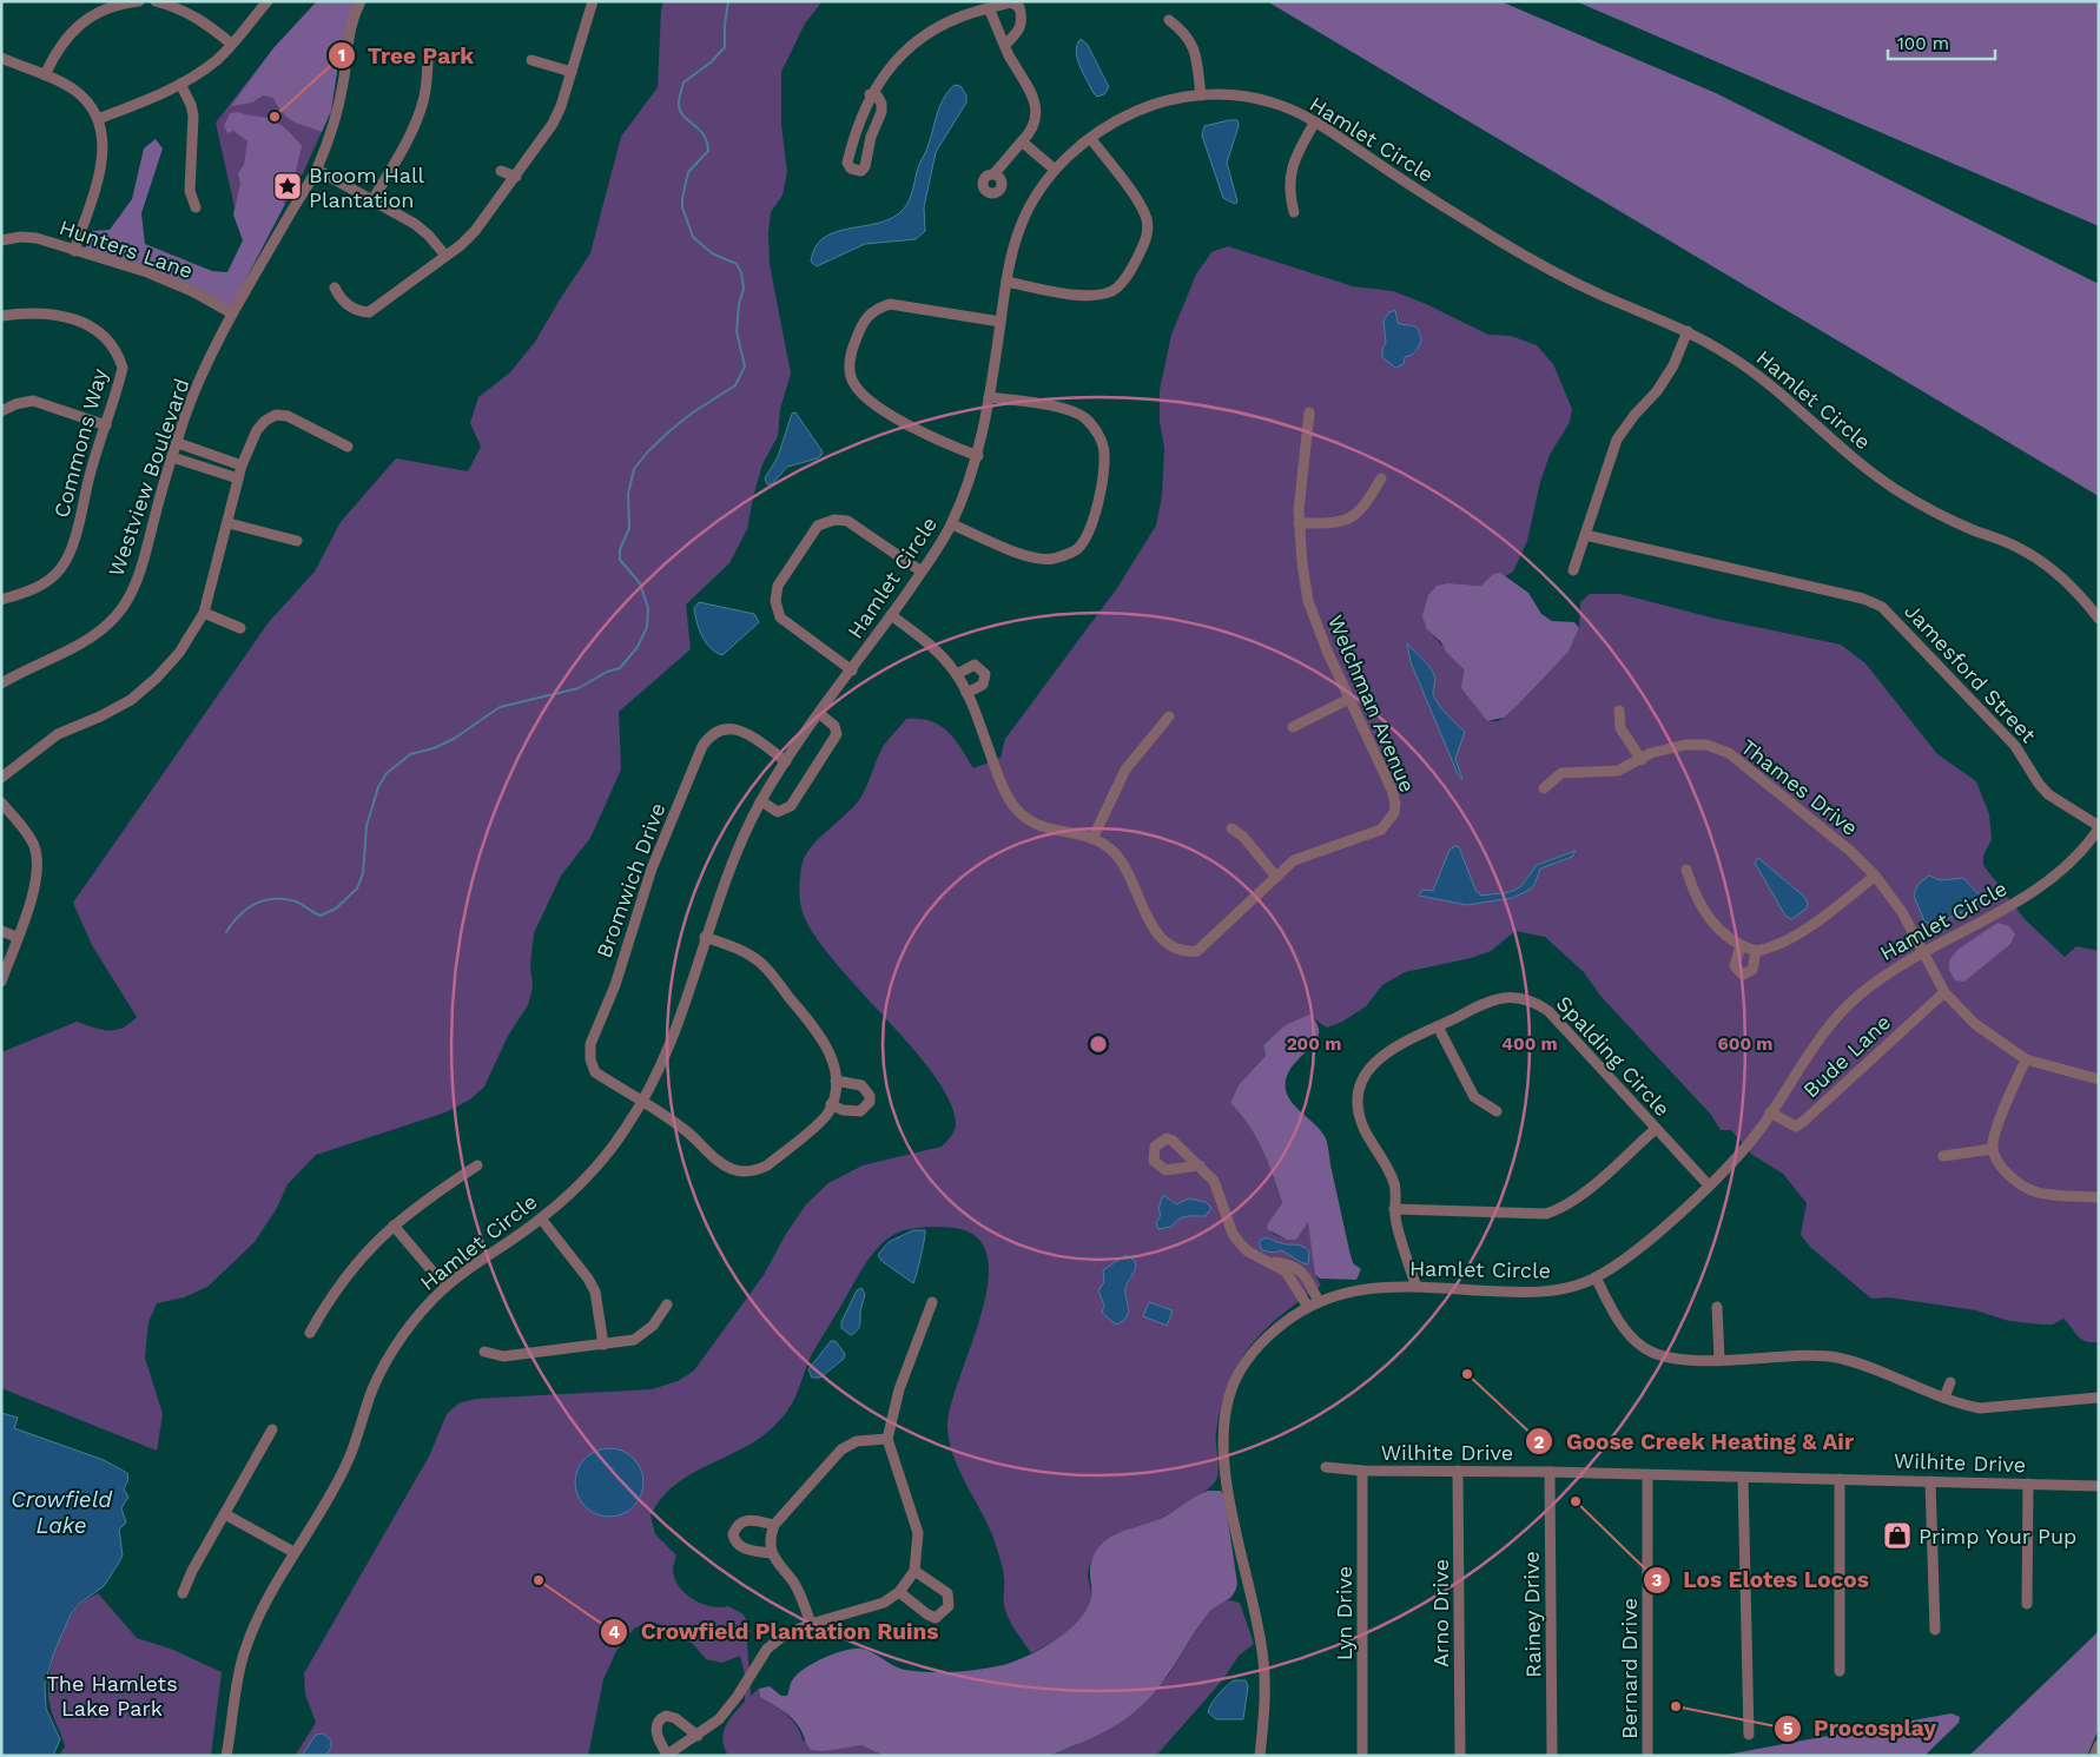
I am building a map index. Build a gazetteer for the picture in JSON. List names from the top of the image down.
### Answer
{
  "streets": {
    "street": [
      "Hamlet Circle",
      "Hunters Lane",
      "Commons Way",
      "Westview Boulevard",
      "Jamesford Street",
      "Welchman Avenue",
      "Thames Drive",
      "Bromwich Drive",
      "Spalding Circle",
      "Bude Lane",
      "Wilhite Drive",
      "Lyn Drive",
      "Arno Drive",
      "Rainey Drive",
      "Bernard Drive"
    ]
  },
  "crossings": [
    ["Hamlet Circle", "Jamesford Street"],
    ["Hamlet Circle", "Welchman Avenue"],
    ["Hamlet Circle", "Thames Drive"],
    ["Hamlet Circle", "Bromwich Drive"],
    ["Hamlet Circle", "Spalding Circle"],
    ["Hamlet Circle", "Bude Lane"],
    ["Hunters Lane", "Westview Boulevard"],
    ["Thames Drive", "Bude Lane"],
    ["Wilhite Drive", "Lyn Drive"],
    ["Wilhite Drive", "Arno Drive"],
    ["Wilhite Drive", "Rainey Drive"],
    ["Wilhite Drive", "Bernard Drive"]
  ],
  "water": ["Crowfield Lake"],
  "parks": ["The Hamlets Lake Park"],
  "places": {
    "other": [
      "Tree Park",
      "Goose Creek Heating & Air",
      "Los Elotes Locos",
      "Crowfield Plantation Ruins",
      "Procosplay"
    ],
    "place": ["Broom Hall Plantation"],
    "shop": ["Primp Your Pup"]
  },
  "scale_bar": "100 m",
  "rings": ["200 m", "400 m", "600 m"]
}
